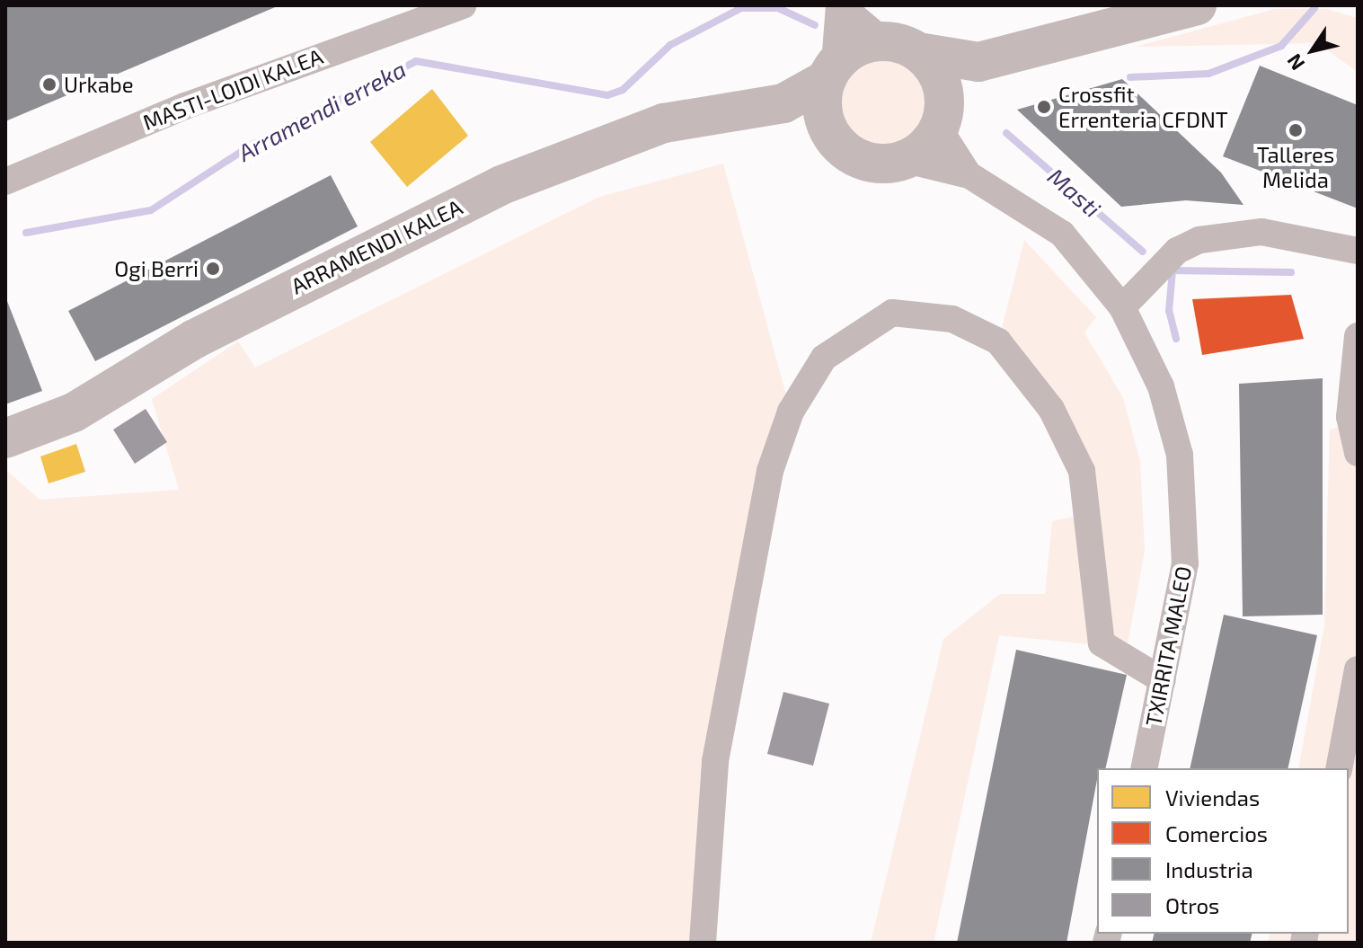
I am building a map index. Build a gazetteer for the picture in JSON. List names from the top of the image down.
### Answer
{
  "streets": {
    "street": ["MASTI-LOIDI KALEA", "ARRAMENDI KALEA", "TXIRRITA MALEO"]
  },
  "crossings": [
    ["ARRAMENDI KALEA", "TXIRRITA MALEO"]
  ],
  "water": ["Arramendi erreka", "Masti"],
  "places": [
    "Urkabe",
    "Crossfit Errenteria CFDNT",
    "Talleres Melida",
    "Ogi Berri"
  ],
  "legend": [
    "Viviendas",
    "Comercios",
    "Industria",
    "Otros"
  ],
  "north": "bottom left"
}
